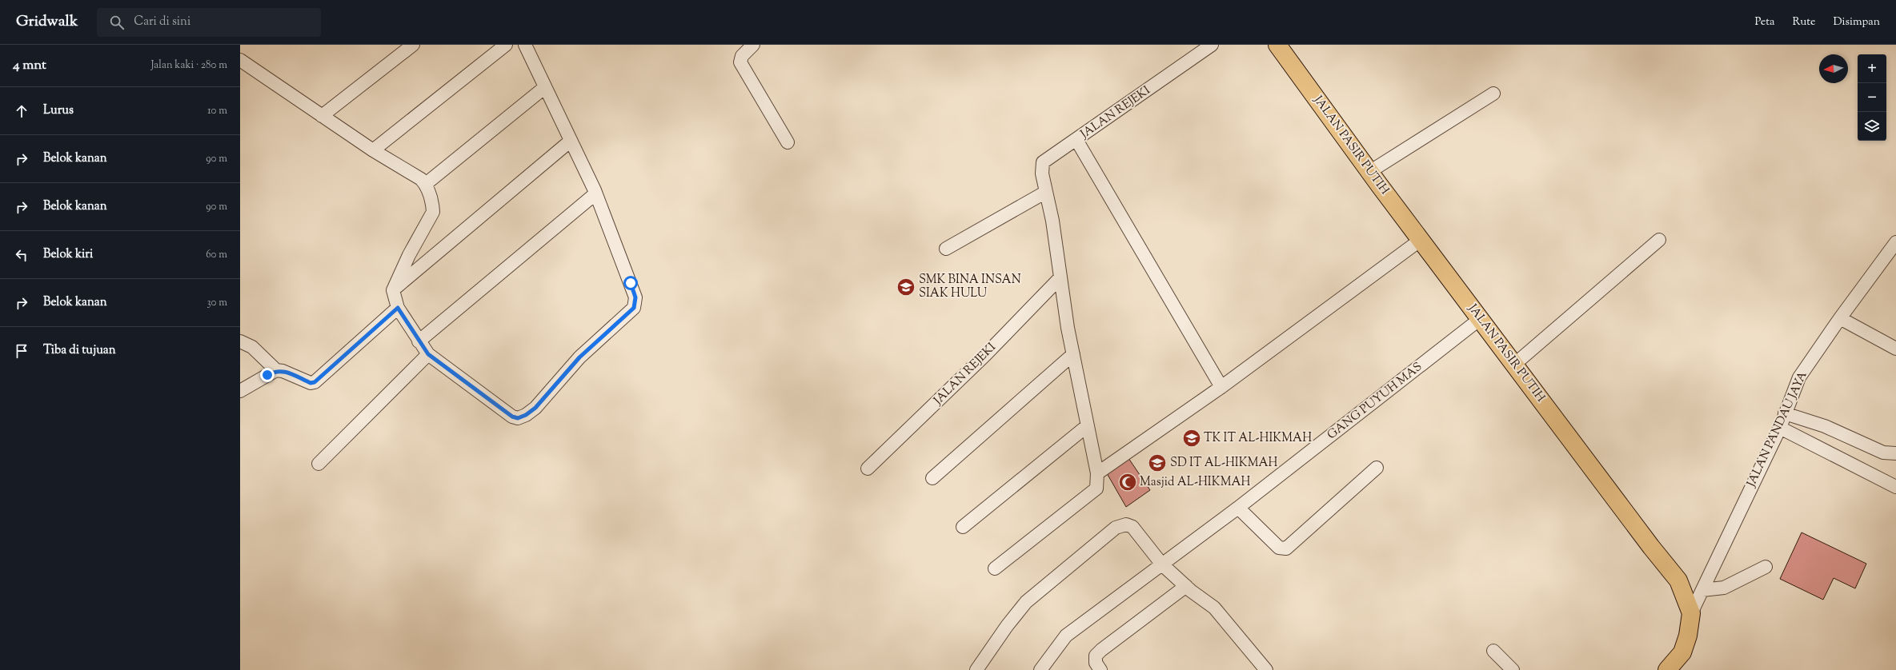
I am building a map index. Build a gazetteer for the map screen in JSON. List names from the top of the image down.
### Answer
{
  "streets": {
    "highway": ["JALAN PASIR PUTIH"],
    "street": ["JALAN REJEKI", "GANG PUYUH MAS", "JALAN PANDAU JAYA"]
  },
  "crossings": [
    ["JALAN PASIR PUTIH", "GANG PUYUH MAS"],
    ["JALAN PASIR PUTIH", "JALAN PANDAU JAYA"]
  ],
  "places": {
    "school or university": ["SMK BINA INSAN SIAK HULU", "TK IT AL-HIKMAH", "SD IT AL-HIKMAH"],
    "mosque": ["Masjid AL-HIKMAH"]
  },
  "north": "left",
  "page": {
    "header": "Gridwalk",
    "search": "Cari di sini",
    "nav": ["Peta", "Rute", "Disimpan"],
    "heading": ["4 mnt", "Jalan kaki · 280 m"],
    "map_buttons": ["+", "−"],
    "list": [
      ["Lurus", "10 m"],
      ["Belok kanan", "90 m"],
      ["Belok kanan", "90 m"],
      ["Belok kiri", "60 m"],
      ["Belok kanan", "30 m"],
      "Tiba di tujuan"
    ]
  }
}
